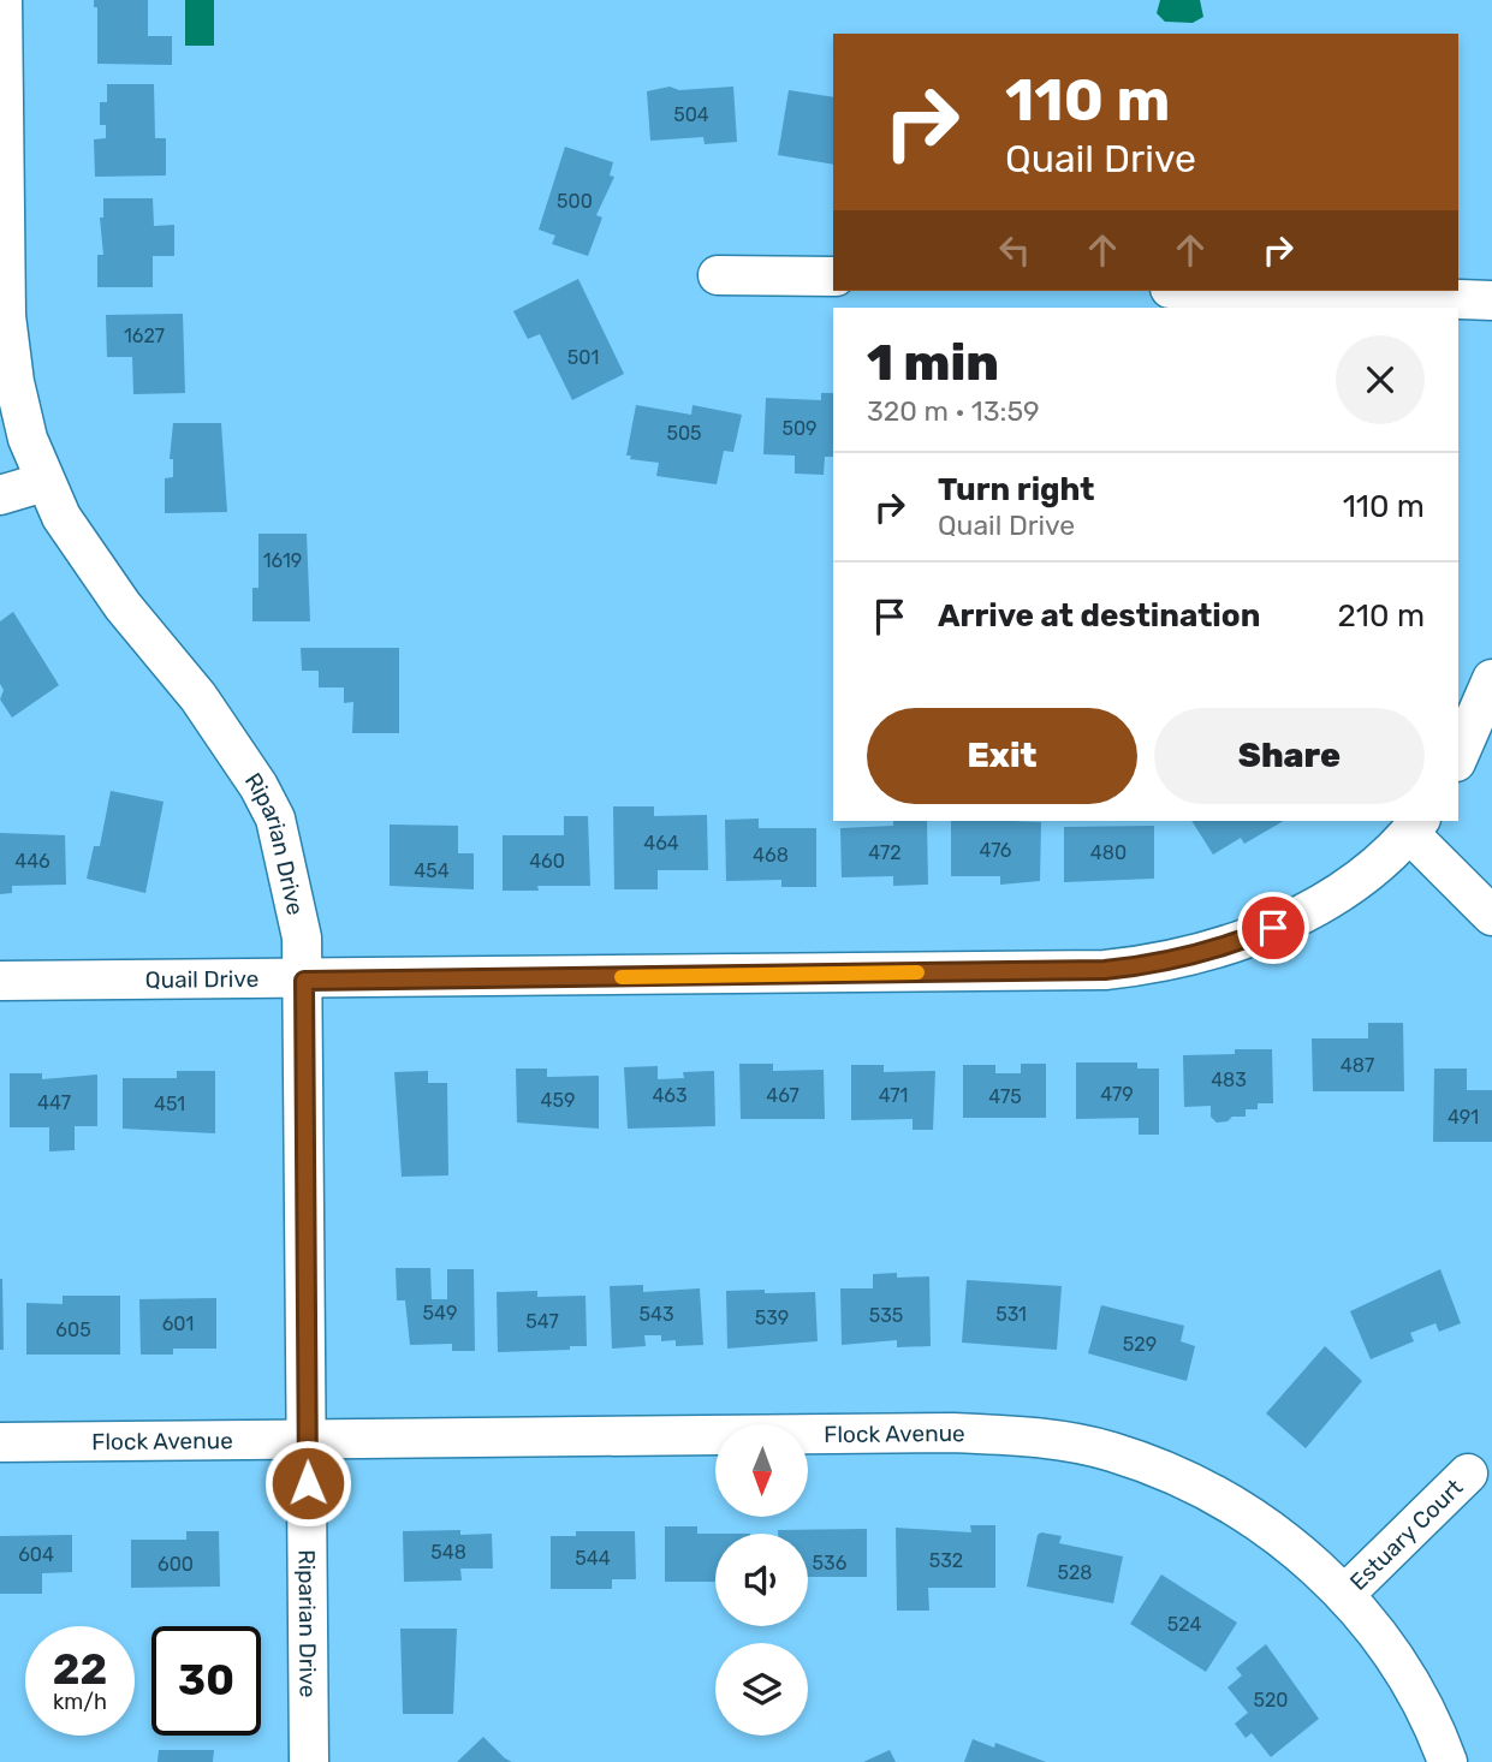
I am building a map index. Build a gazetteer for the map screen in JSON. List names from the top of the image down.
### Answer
{
  "streets": {
    "street": [
      "Riparian Drive",
      "Quail Drive",
      "Flock Avenue",
      "Estuary Court"
    ]
  },
  "crossings": [
    ["Riparian Drive", "Quail Drive"],
    ["Riparian Drive", "Flock Avenue"],
    ["Flock Avenue", "Estuary Court"]
  ],
  "house_numbers": [
    "504",
    "500",
    "1627",
    "501",
    "509",
    "505",
    "1619",
    "464",
    "476",
    "472",
    "480",
    "468",
    "446",
    "460",
    "454",
    "487",
    "483",
    "479",
    "463",
    "467",
    "471",
    "475",
    "459",
    "447",
    "451",
    "491",
    "549",
    "543",
    "531",
    "535",
    "539",
    "547",
    "601",
    "605",
    "529",
    "548",
    "604",
    "544",
    "532",
    "536",
    "600",
    "528",
    "524",
    "520"
  ],
  "north": "bottom",
  "page": {
    "turn": ["110 m", "Quail Drive"],
    "heading": ["1 min", "320 m · 13:59"],
    "list": [
      {
        "name": "Turn right",
        "note": "Quail Drive",
        "value": "110 m"
      },
      {
        "name": "Arrive at destination",
        "value": "210 m"
      }
    ],
    "buttons": ["Exit", "Share"],
    "speed": "22 km/h",
    "limit": "30"
  }
}
